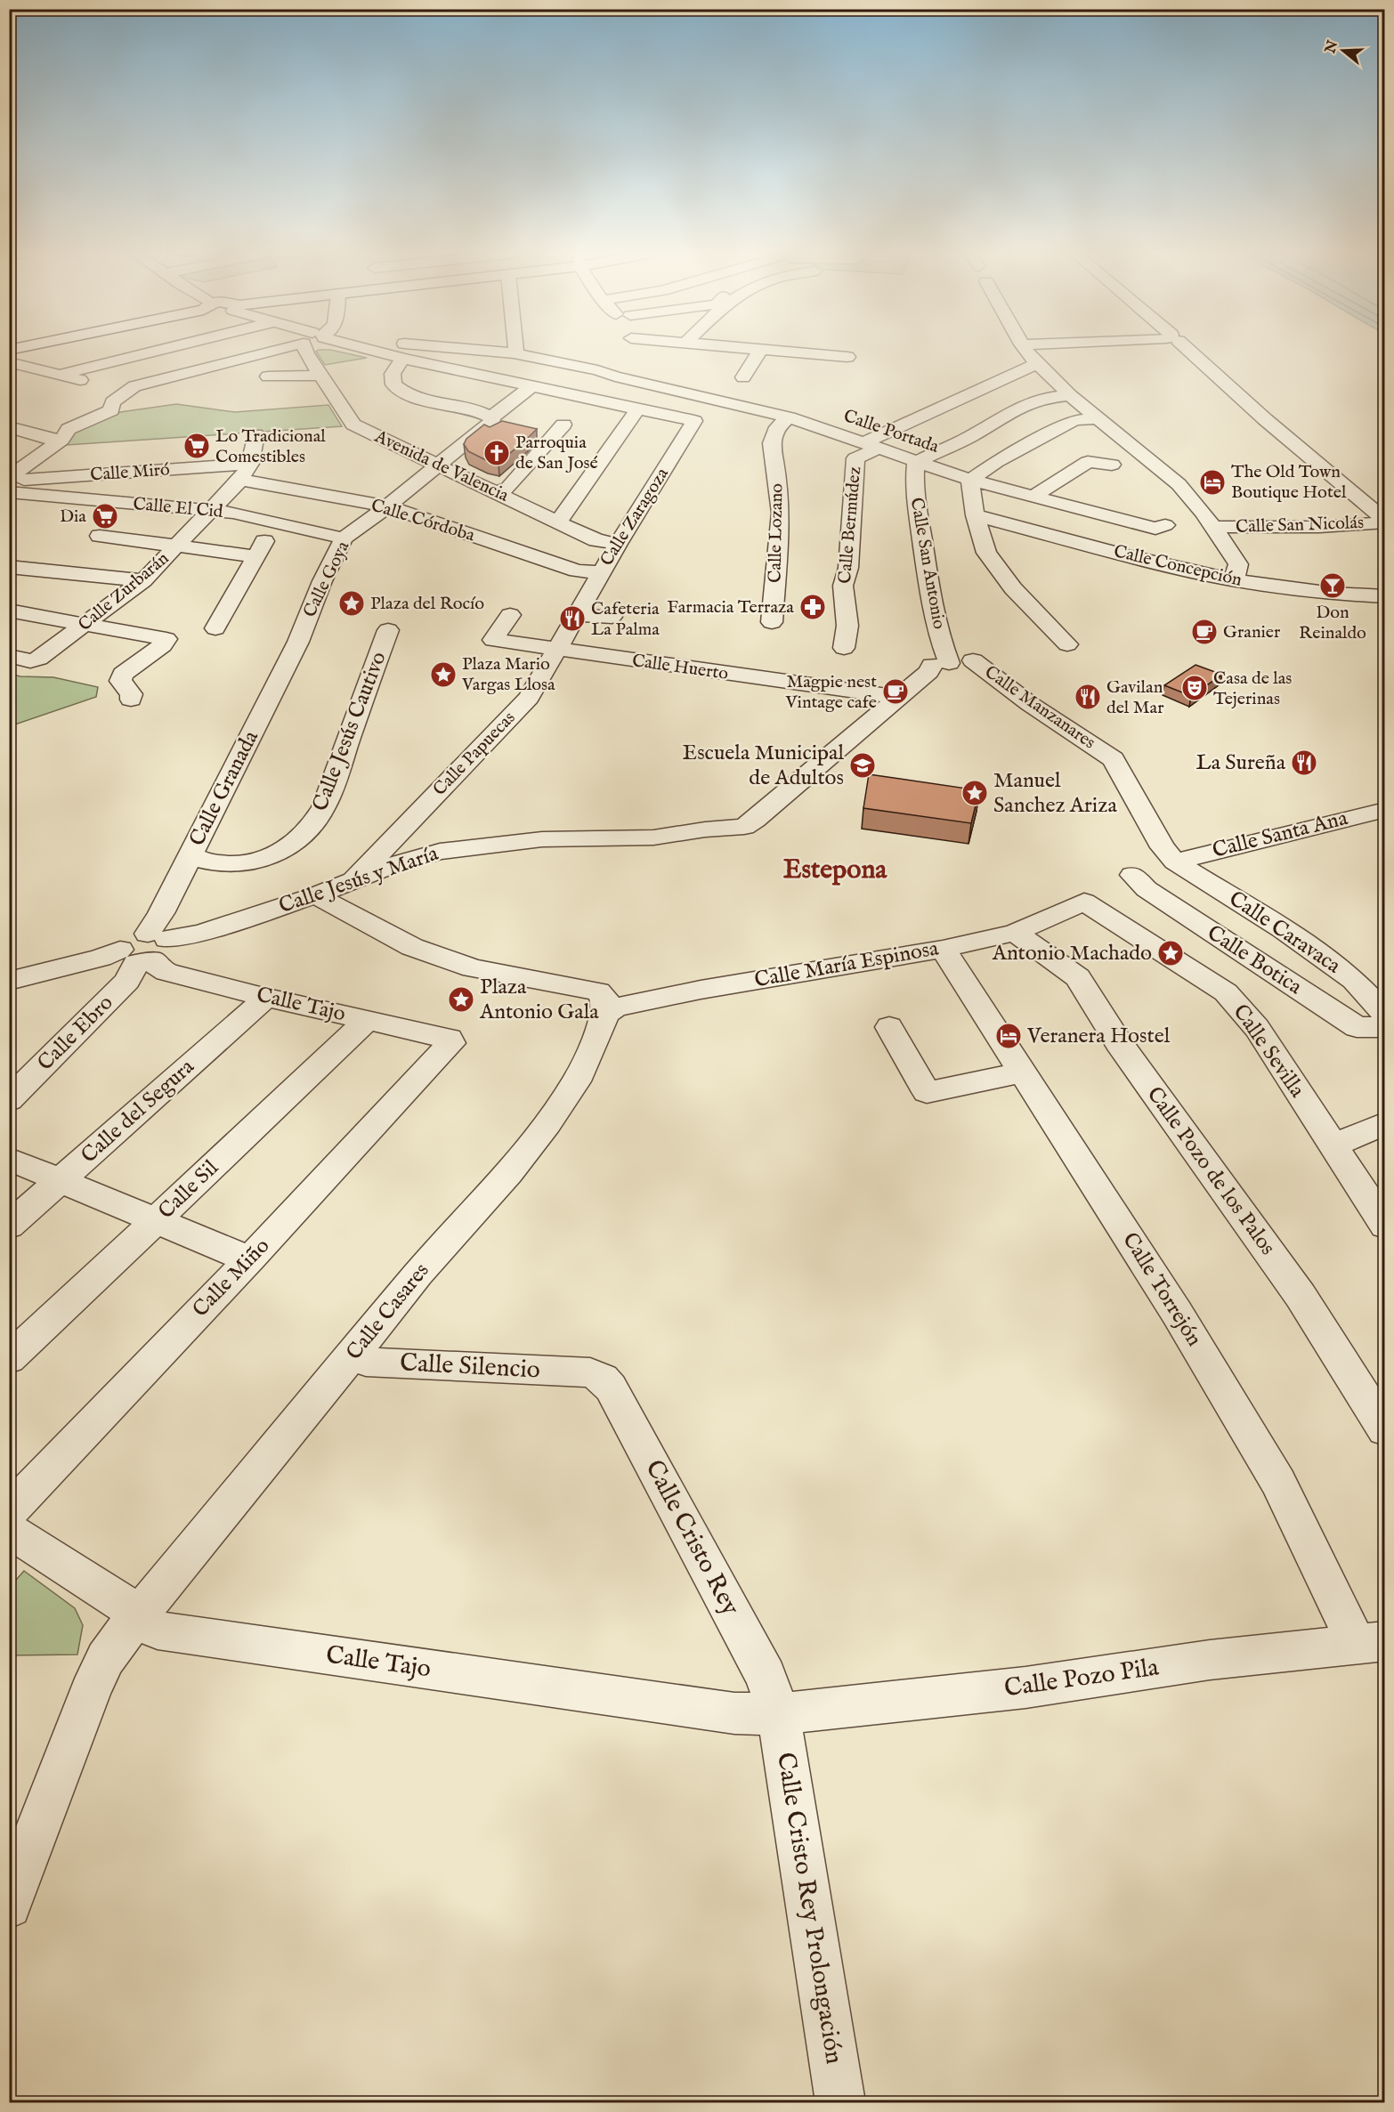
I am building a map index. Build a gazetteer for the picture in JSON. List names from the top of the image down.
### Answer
{
  "streets": {
    "street": [
      "Calle Portada",
      "Avenida de Valencia",
      "Calle Miró",
      "Calle El Cid",
      "Calle Zaragoza",
      "Calle Córdoba",
      "Calle Bermúdez",
      "Calle San Nicolás",
      "Calle Lozano",
      "Calle San Antonio",
      "Calle Concepción",
      "Calle Goya",
      "Calle Zurbarán",
      "Calle Huerto",
      "Calle Manzanares",
      "Calle Jesús Cautivo",
      "Calle Papuecas",
      "Calle Granada",
      "Calle Santa Ana",
      "Calle Jesús y María",
      "Calle Caravaca",
      "Calle Botica",
      "Calle María Espinosa",
      "Calle Tajo",
      "Calle Ebro",
      "Calle Sevilla",
      "Calle del Segura",
      "Calle Pozo de los Palos",
      "Calle Sil",
      "Calle Miño",
      "Calle Torrejón",
      "Calle Casares",
      "Calle Silencio",
      "Calle Cristo Rey",
      "Calle Pozo Pila",
      "Calle Cristo Rey Prolongación"
    ]
  },
  "crossings": [
    ["Calle Portada", "Calle Bermúdez"],
    ["Calle Portada", "Calle Lozano"],
    ["Calle Portada", "Calle San Antonio"],
    ["Avenida de Valencia", "Calle Zaragoza"],
    ["Avenida de Valencia", "Calle Goya"],
    ["Calle Miró", "Calle Córdoba"],
    ["Calle Miró", "Calle Zurbarán"],
    ["Calle El Cid", "Calle Goya"],
    ["Calle El Cid", "Calle Zurbarán"],
    ["Calle Zaragoza", "Calle Córdoba"],
    ["Calle Zaragoza", "Calle Papuecas"],
    ["Calle Córdoba", "Calle Goya"],
    ["Calle Córdoba", "Calle Zurbarán"],
    ["Calle San Antonio", "Calle Huerto"],
    ["Calle San Antonio", "Calle Jesús y María"],
    ["Calle Goya", "Calle Granada"],
    ["Calle Huerto", "Calle Papuecas"],
    ["Calle Huerto", "Calle Jesús y María"],
    ["Calle Manzanares", "Calle Santa Ana"],
    ["Calle Manzanares", "Calle Caravaca"],
    ["Calle Jesús Cautivo", "Calle Granada"],
    ["Calle Papuecas", "Calle Jesús y María"],
    ["Calle Granada", "Calle Jesús y María"],
    ["Calle Granada", "Calle Tajo"],
    ["Calle Granada", "Calle Ebro"],
    ["Calle Santa Ana", "Calle Caravaca"],
    ["Calle Jesús y María", "Calle Tajo"],
    ["Calle Jesús y María", "Calle Ebro"],
    ["Calle María Espinosa", "Calle Sevilla"],
    ["Calle María Espinosa", "Calle Pozo de los Palos"],
    ["Calle María Espinosa", "Calle Torrejón"],
    ["Calle María Espinosa", "Calle Casares"],
    ["Calle Tajo", "Calle Ebro"],
    ["Calle Tajo", "Calle del Segura"],
    ["Calle Tajo", "Calle Sil"],
    ["Calle Tajo", "Calle Miño"],
    ["Calle Tajo", "Calle Casares"],
    ["Calle Tajo", "Calle Cristo Rey"],
    ["Calle Tajo", "Calle Pozo Pila"],
    ["Calle Tajo", "Calle Cristo Rey Prolongación"],
    ["Calle Torrejón", "Calle Pozo Pila"],
    ["Calle Casares", "Calle Silencio"],
    ["Calle Silencio", "Calle Cristo Rey"],
    ["Calle Cristo Rey", "Calle Pozo Pila"],
    ["Calle Cristo Rey", "Calle Cristo Rey Prolongación"],
    ["Calle Pozo Pila", "Calle Cristo Rey Prolongación"]
  ],
  "districts": ["Estepona"],
  "places": {
    "supermarket": ["Lo Tradicional Comestibles", "Dia"],
    "church": ["Parroquia de San José"],
    "hotel": ["The Old Town Boutique Hotel", "Veranera Hostel"],
    "bar": ["Don Reinaldo"],
    "place": [
      "Plaza del Rocío",
      "Plaza Mario Vargas Llosa",
      "Manuel Sanchez Ariza",
      "Antonio Machado",
      "Plaza Antonio Gala"
    ],
    "pharmacy": ["Farmacia Terraza"],
    "restaurant": ["Cafeteria La Palma", "Gavilan del Mar", "La Sureña"],
    "cafe": ["Granier", "Magpie nest Vintage cafe"],
    "theatre": ["Casa de las Tejerinas"],
    "school or university": ["Escuela Municipal de Adultos"]
  },
  "north": "left"
}
